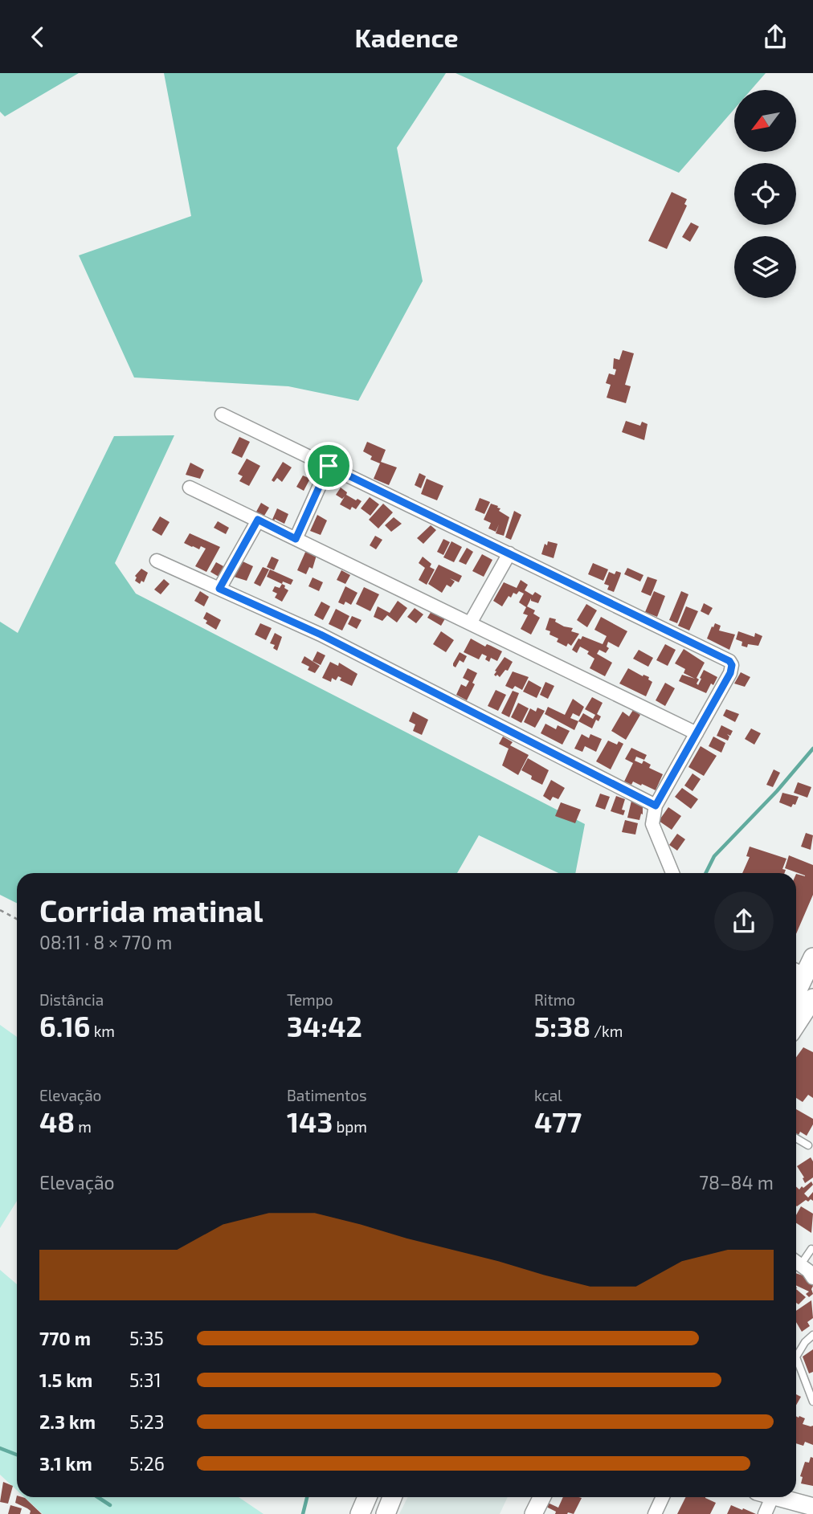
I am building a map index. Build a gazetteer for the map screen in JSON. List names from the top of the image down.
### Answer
{
  "north": "bottom left",
  "page": {
    "header": "Kadence",
    "heading": ["Corrida matinal", "08:11 · 8 × 770 m"],
    "stats": [
      ["Distância", "6.16 km"],
      ["Tempo", "34:42"],
      ["Ritmo", "5:38 /km"],
      ["Elevação", "48 m"],
      ["Batimentos", "143 bpm"],
      ["kcal", "477"]
    ],
    "chart": ["Elevação", "78–84 m"],
    "list": [
      {
        "name": "770 m",
        "note": "5:35"
      },
      {
        "name": "1.5 km",
        "note": "5:31"
      },
      {
        "name": "2.3 km",
        "note": "5:23"
      },
      {
        "name": "3.1 km",
        "note": "5:26"
      }
    ]
  }
}
